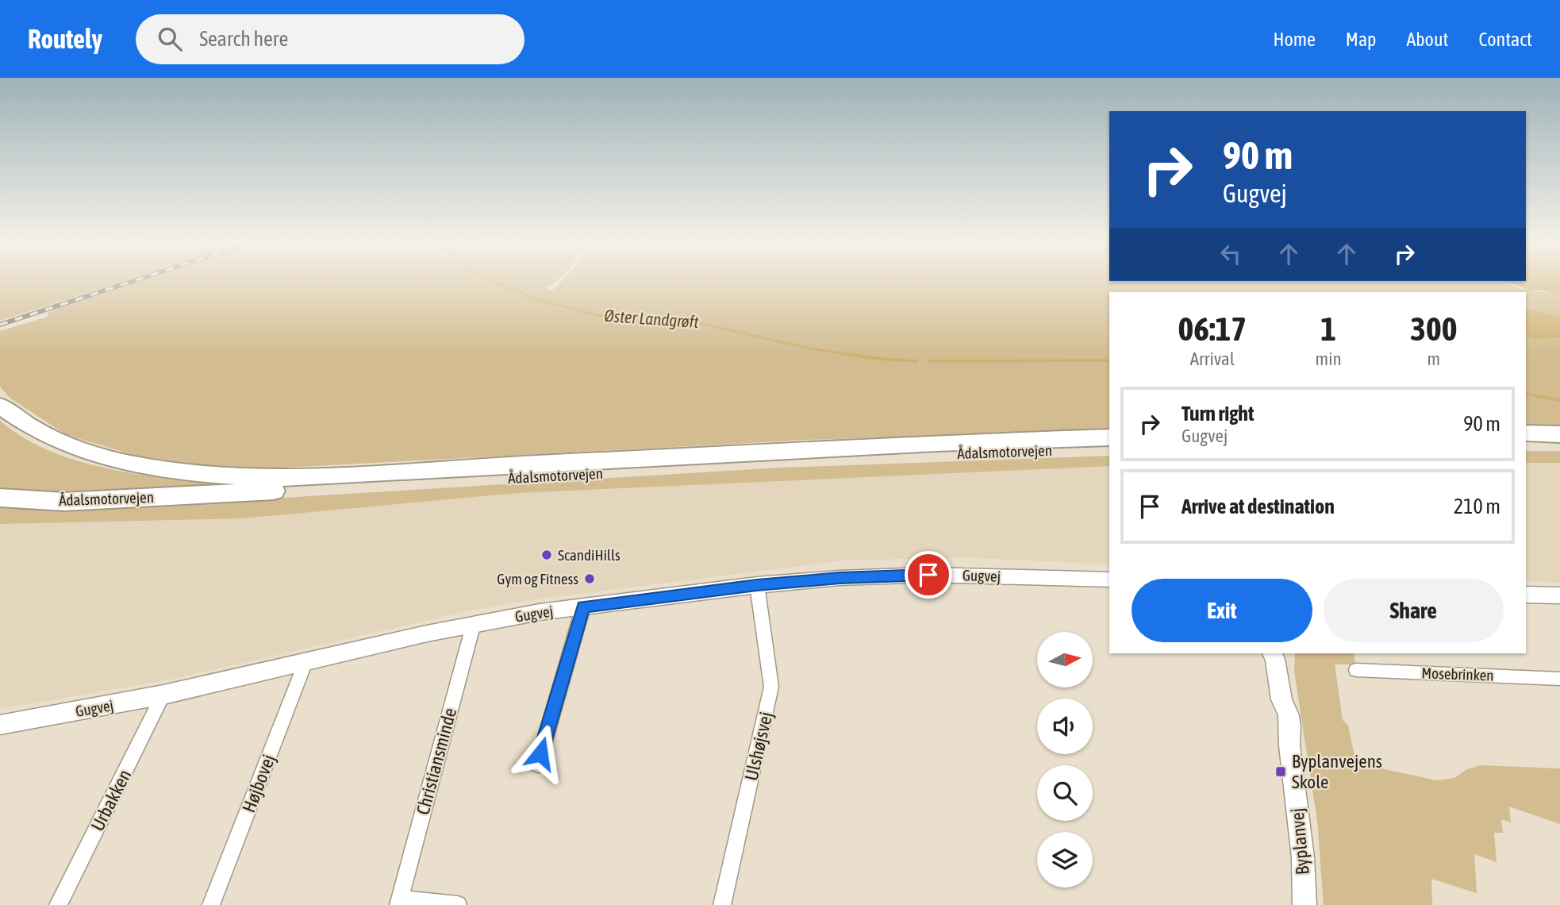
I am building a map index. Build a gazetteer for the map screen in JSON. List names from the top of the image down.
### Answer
{
  "streets": {
    "highway": ["Ådalsmotorvejen"],
    "street": [
      "Gugvej",
      "Mosebrinken",
      "Ulshøjsvej",
      "Christiansminde",
      "Højbovej",
      "Urbakken",
      "Byplanvej"
    ]
  },
  "crossings": [
    ["Gugvej", "Ulshøjsvej"],
    ["Gugvej", "Christiansminde"],
    ["Gugvej", "Højbovej"],
    ["Gugvej", "Urbakken"]
  ],
  "water": ["Øster Landgrøft"],
  "places": {
    "other": ["ScandiHills", "Gym og Fitness"],
    "transit": ["Byplanvejens Skole"]
  },
  "north": "right",
  "page": {
    "header": "Routely",
    "search": "Search here",
    "nav": [
      "Home",
      "Map",
      "About",
      "Contact"
    ],
    "turn": ["90 m", "Gugvej"],
    "eta": [
      "06:17",
      "Arrival",
      "1",
      "min",
      "300",
      "m"
    ],
    "list": [
      {
        "name": "Turn right",
        "note": "Gugvej",
        "value": "90 m"
      },
      {
        "name": "Arrive at destination",
        "value": "210 m"
      }
    ],
    "buttons": ["Exit", "Share"]
  }
}
